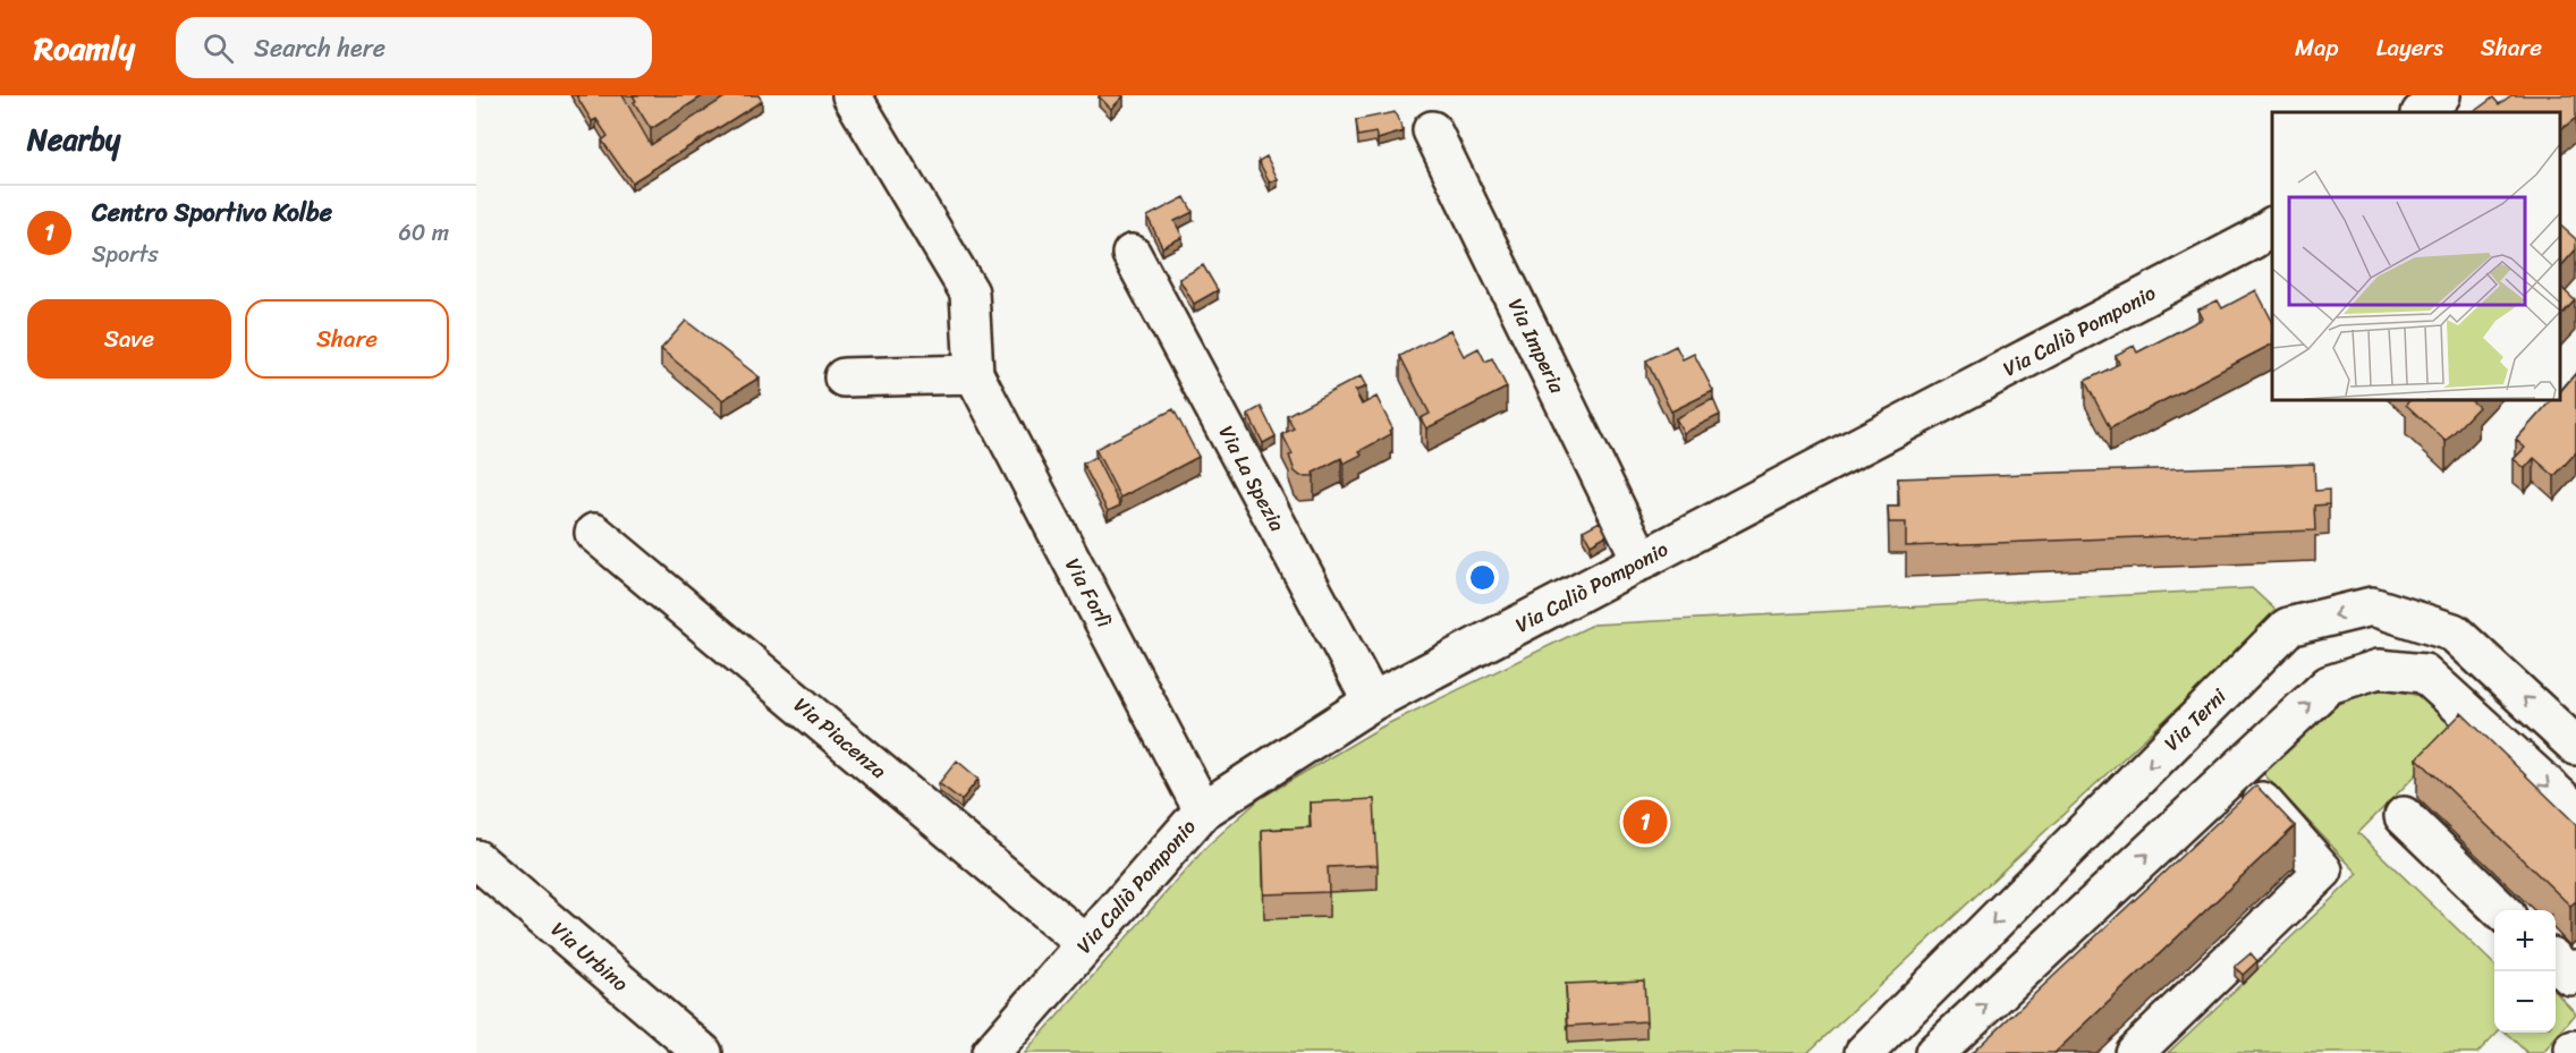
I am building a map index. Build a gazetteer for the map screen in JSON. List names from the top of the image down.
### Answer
{
  "streets": {
    "street": [
      "Via Caliò Pomponio",
      "Via Imperia",
      "Via La Spezia",
      "Via Forlì",
      "Via Terni",
      "Via Piacenza",
      "Via Urbino"
    ]
  },
  "crossings": [
    ["Via Caliò Pomponio", "Via Imperia"],
    ["Via Caliò Pomponio", "Via La Spezia"],
    ["Via Caliò Pomponio", "Via Forlì"],
    ["Via Caliò Pomponio", "Via Piacenza"]
  ],
  "page": {
    "header": "Roamly",
    "search": "Search here",
    "nav": ["Map", "Layers", "Share"],
    "heading": "Nearby",
    "list": [
      {
        "mark": "1",
        "name": "Centro Sportivo Kolbe",
        "note": "Sports",
        "value": "60 m"
      }
    ],
    "buttons": ["Save", "Share"],
    "pins": "1",
    "map_buttons": ["+", "−"]
  }
}
